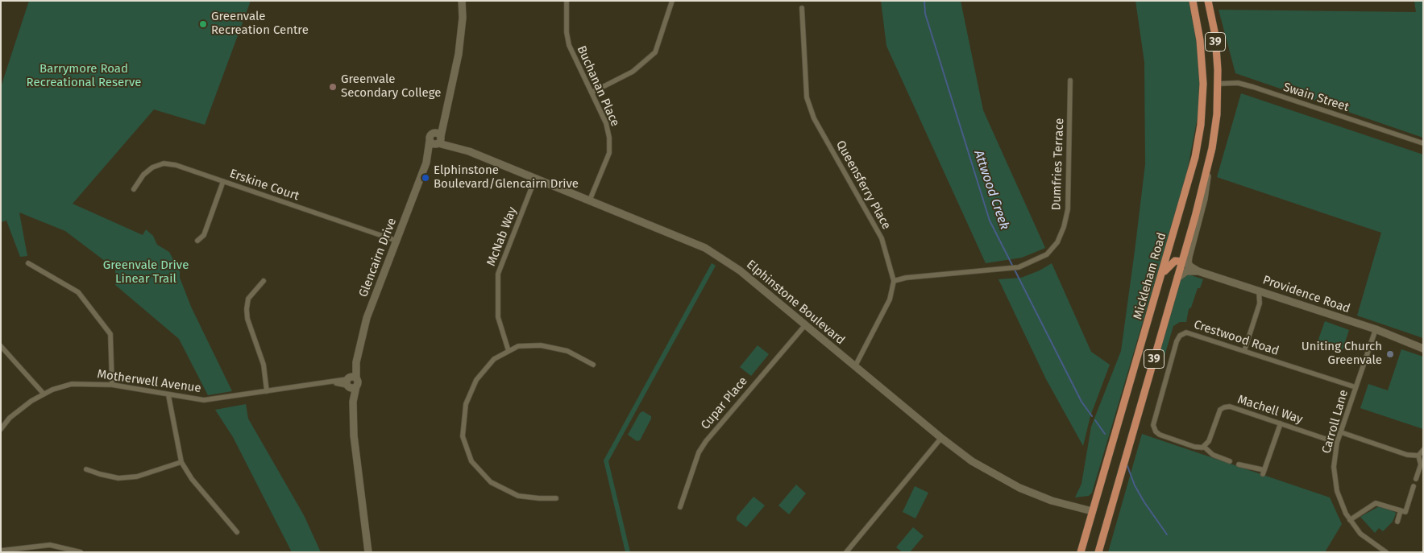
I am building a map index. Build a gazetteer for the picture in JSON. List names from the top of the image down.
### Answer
{
  "streets": {
    "main road": ["39", "Mickleham Road"],
    "street": [
      "Buchanan Place",
      "Swain Street",
      "Dumfries Terrace",
      "Erskine Court",
      "Queensferry Place",
      "McNab Way",
      "Glencairn Drive",
      "Providence Road",
      "Elphinstone Boulevard",
      "Crestwood Road",
      "Motherwell Avenue",
      "Cupar Place",
      "Machell Way",
      "Carroll Lane"
    ]
  },
  "crossings": [
    ["39", "Swain Street"],
    ["39", "Providence Road"],
    ["Buchanan Place", "Elphinstone Boulevard"],
    ["Dumfries Terrace", "Queensferry Place"],
    ["Erskine Court", "Glencairn Drive"],
    ["Queensferry Place", "Elphinstone Boulevard"],
    ["McNab Way", "Elphinstone Boulevard"],
    ["Glencairn Drive", "Elphinstone Boulevard"],
    ["Glencairn Drive", "Motherwell Avenue"],
    ["Mickleham Road", "Elphinstone Boulevard"],
    ["Providence Road", "Carroll Lane"],
    ["Elphinstone Boulevard", "Cupar Place"],
    ["Crestwood Road", "Machell Way"],
    ["Crestwood Road", "Carroll Lane"],
    ["Machell Way", "Carroll Lane"]
  ],
  "water": ["Attwood Creek"],
  "parks": ["Barrymore Road Recreational Reserve", "Greenvale Drive Linear Trail"],
  "places": [
    "Greenvale Recreation Centre",
    "Greenvale Secondary College",
    "Elphinstone Boulevard/Glencairn Drive",
    "Uniting Church Greenvale"
  ]
}
